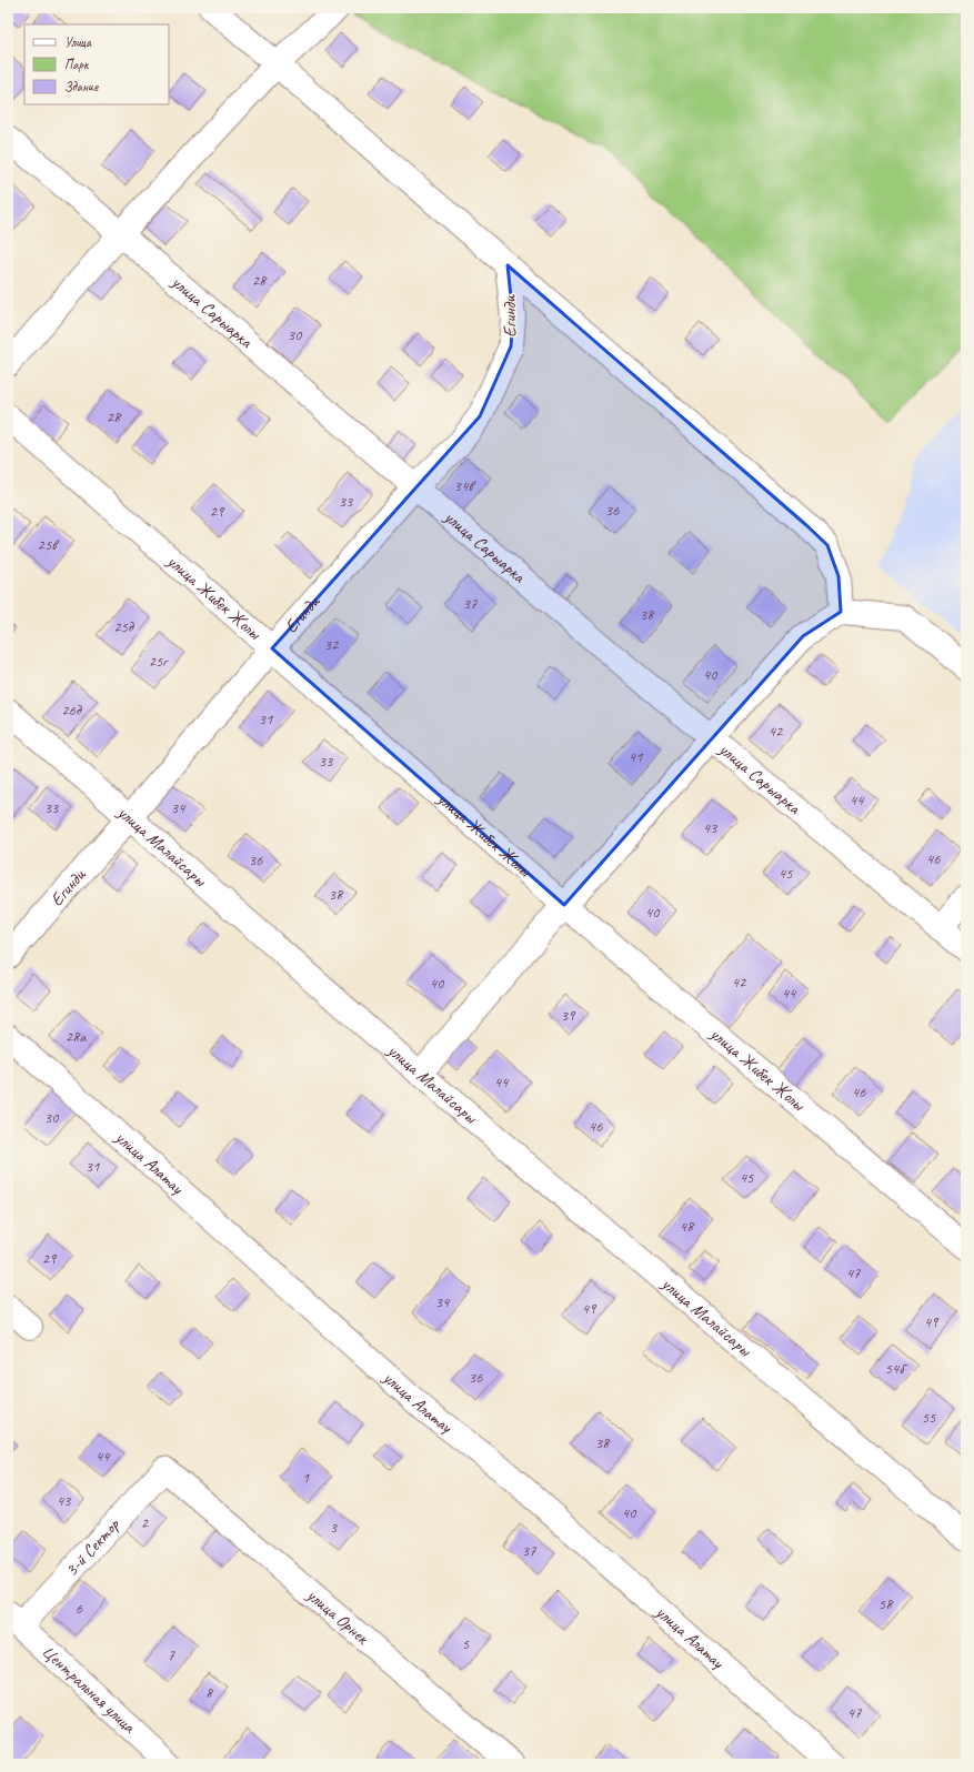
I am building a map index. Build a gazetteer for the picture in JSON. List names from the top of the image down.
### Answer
{
  "streets": {
    "street": [
      "улица Сарыарка",
      "Егинди",
      "улица Жибек Жолы",
      "улица Малайсары",
      "улица Алатау",
      "3-й Сектор",
      "улица Орнек",
      "Центральная улица"
    ]
  },
  "crossings": [
    ["улица Сарыарка", "Егинди"],
    ["Егинди", "улица Жибек Жолы"],
    ["Егинди", "улица Малайсары"],
    ["3-й Сектор", "улица Орнек"],
    ["3-й Сектор", "Центральная улица"]
  ],
  "house_numbers": [
    "28",
    "30",
    "28",
    "34в",
    "33",
    "36",
    "29",
    "25в",
    "37",
    "38",
    "25д",
    "32",
    "25г",
    "40",
    "26д",
    "31",
    "42",
    "41",
    "33",
    "44",
    "33",
    "34",
    "43",
    "46",
    "36",
    "45",
    "38",
    "40",
    "42",
    "40",
    "44",
    "39",
    "28а",
    "44",
    "46",
    "30",
    "46",
    "31",
    "45",
    "48",
    "29",
    "47",
    "34",
    "49",
    "49",
    "54б",
    "36",
    "55",
    "38",
    "44",
    "1",
    "43",
    "40",
    "2",
    "3",
    "37",
    "58",
    "6",
    "5",
    "7",
    "8",
    "47"
  ],
  "legend": ["Улица", "Парк", "Здание"]
}
